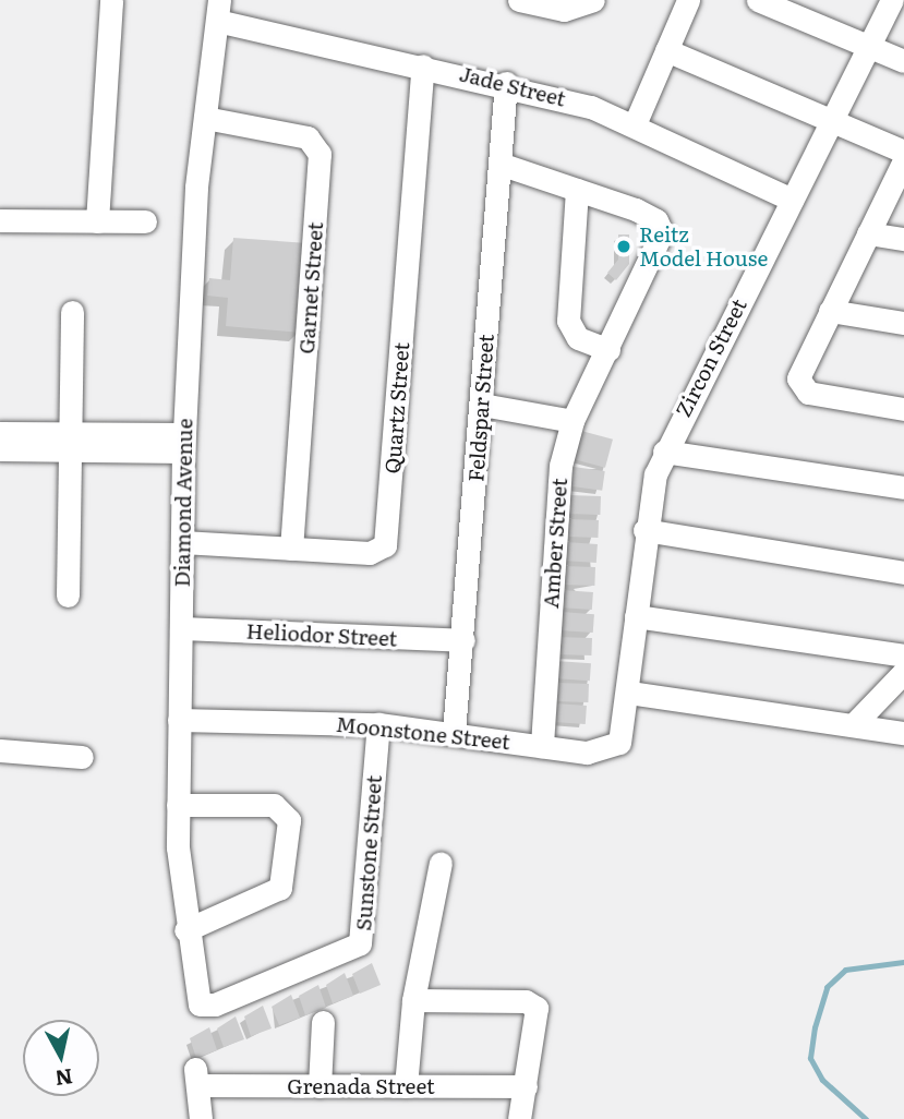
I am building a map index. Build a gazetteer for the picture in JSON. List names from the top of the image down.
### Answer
{
  "streets": {
    "street": [
      "Jade Street",
      "Garnet Street",
      "Zircon Street",
      "Quartz Street",
      "Feldspar Street",
      "Diamond Avenue",
      "Amber Street",
      "Heliodor Street",
      "Moonstone Street",
      "Sunstone Street",
      "Grenada Street"
    ]
  },
  "crossings": [
    ["Jade Street", "Zircon Street"],
    ["Jade Street", "Quartz Street"],
    ["Jade Street", "Feldspar Street"],
    ["Jade Street", "Diamond Avenue"],
    ["Garnet Street", "Quartz Street"],
    ["Garnet Street", "Diamond Avenue"],
    ["Zircon Street", "Moonstone Street"],
    ["Quartz Street", "Diamond Avenue"],
    ["Feldspar Street", "Amber Street"],
    ["Feldspar Street", "Heliodor Street"],
    ["Feldspar Street", "Moonstone Street"],
    ["Diamond Avenue", "Heliodor Street"],
    ["Diamond Avenue", "Moonstone Street"],
    ["Diamond Avenue", "Sunstone Street"],
    ["Amber Street", "Moonstone Street"],
    ["Moonstone Street", "Sunstone Street"]
  ],
  "places": ["Reitz Model House"],
  "north": "bottom"
}
